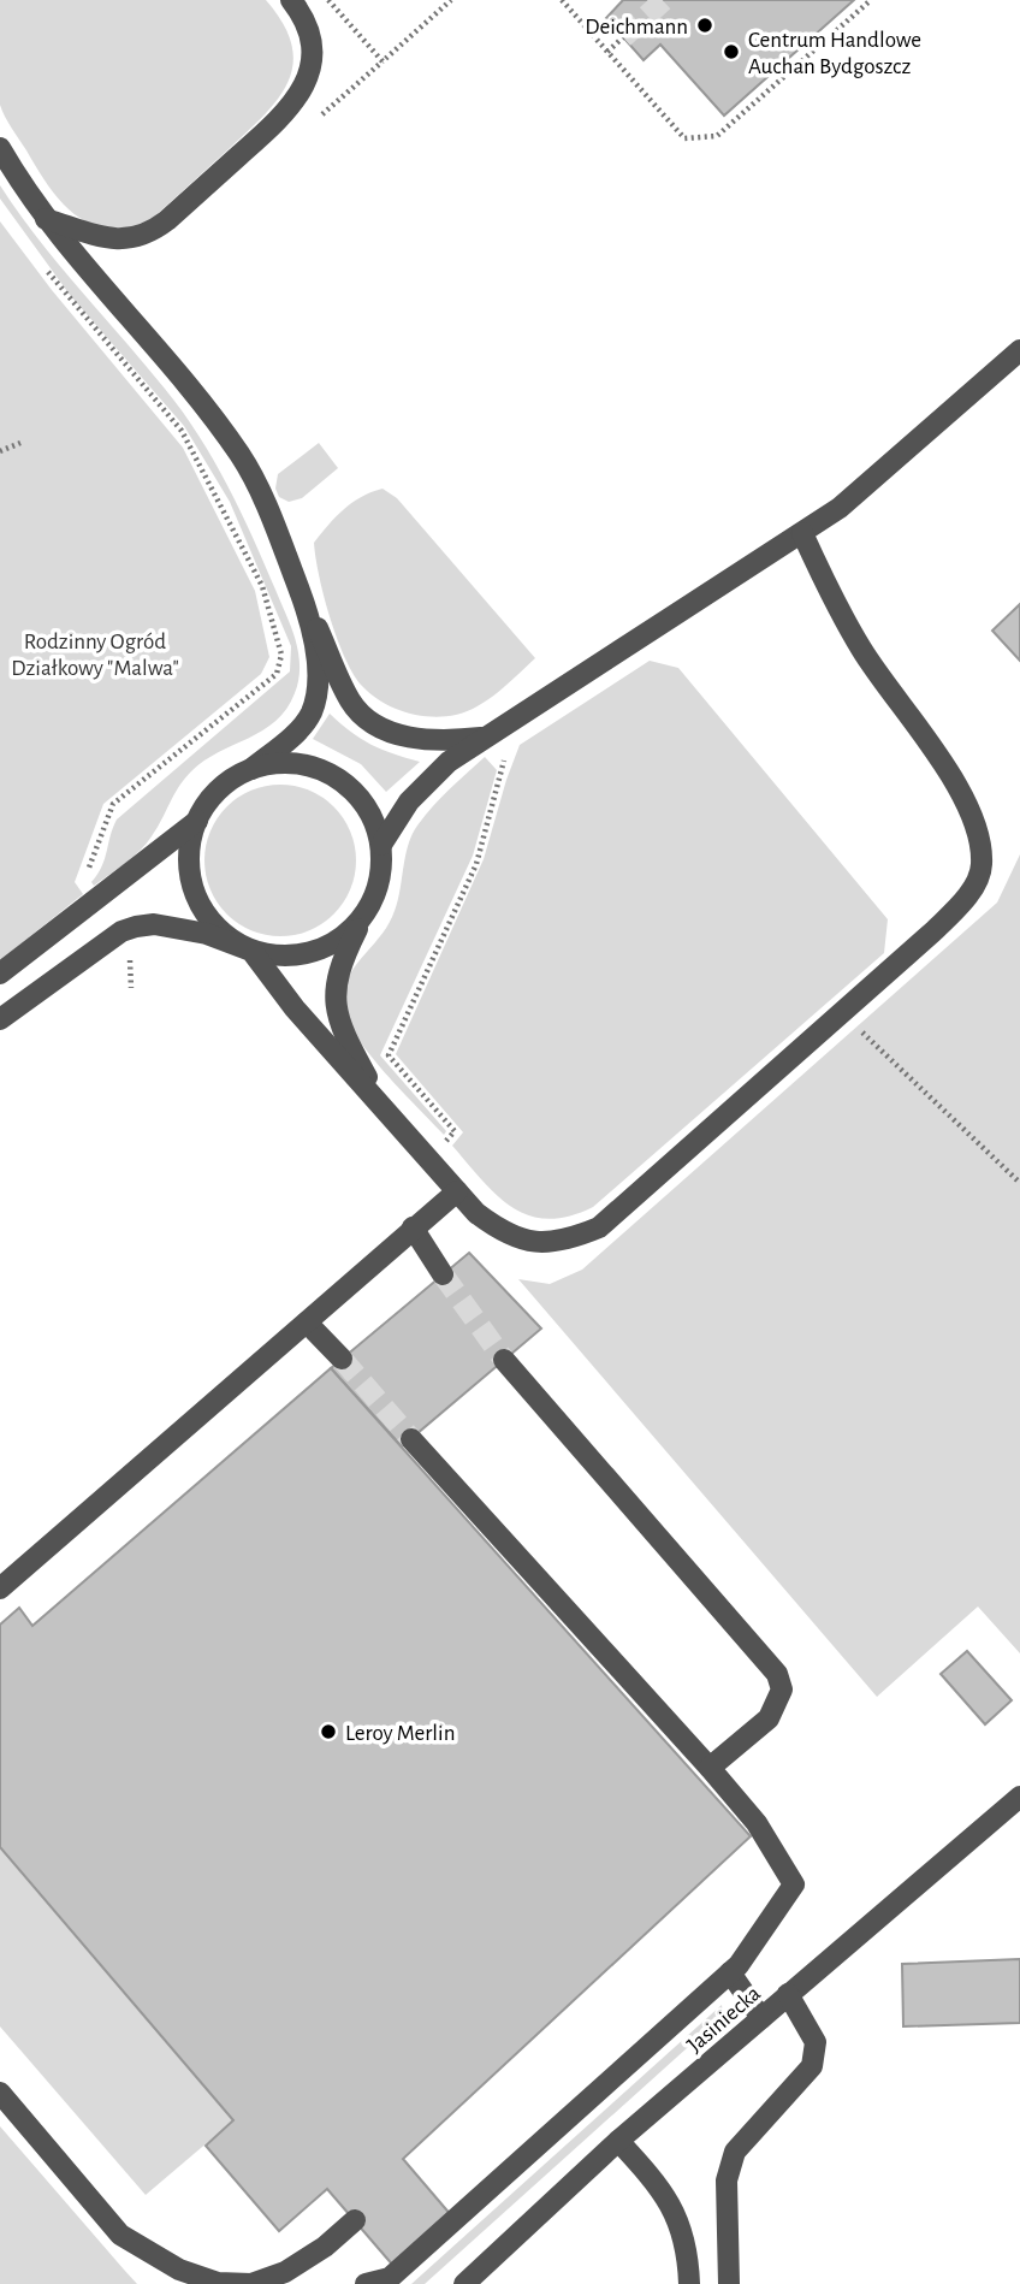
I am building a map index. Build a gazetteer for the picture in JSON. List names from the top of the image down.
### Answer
{
  "streets": {
    "street": ["Jasiniecka"]
  },
  "parks": ["Rodzinny Ogród Działkowy \"Malwa\""],
  "places": ["Deichmann", "Centrum Handlowe Auchan Bydgoszcz", "Leroy Merlin"]
}
